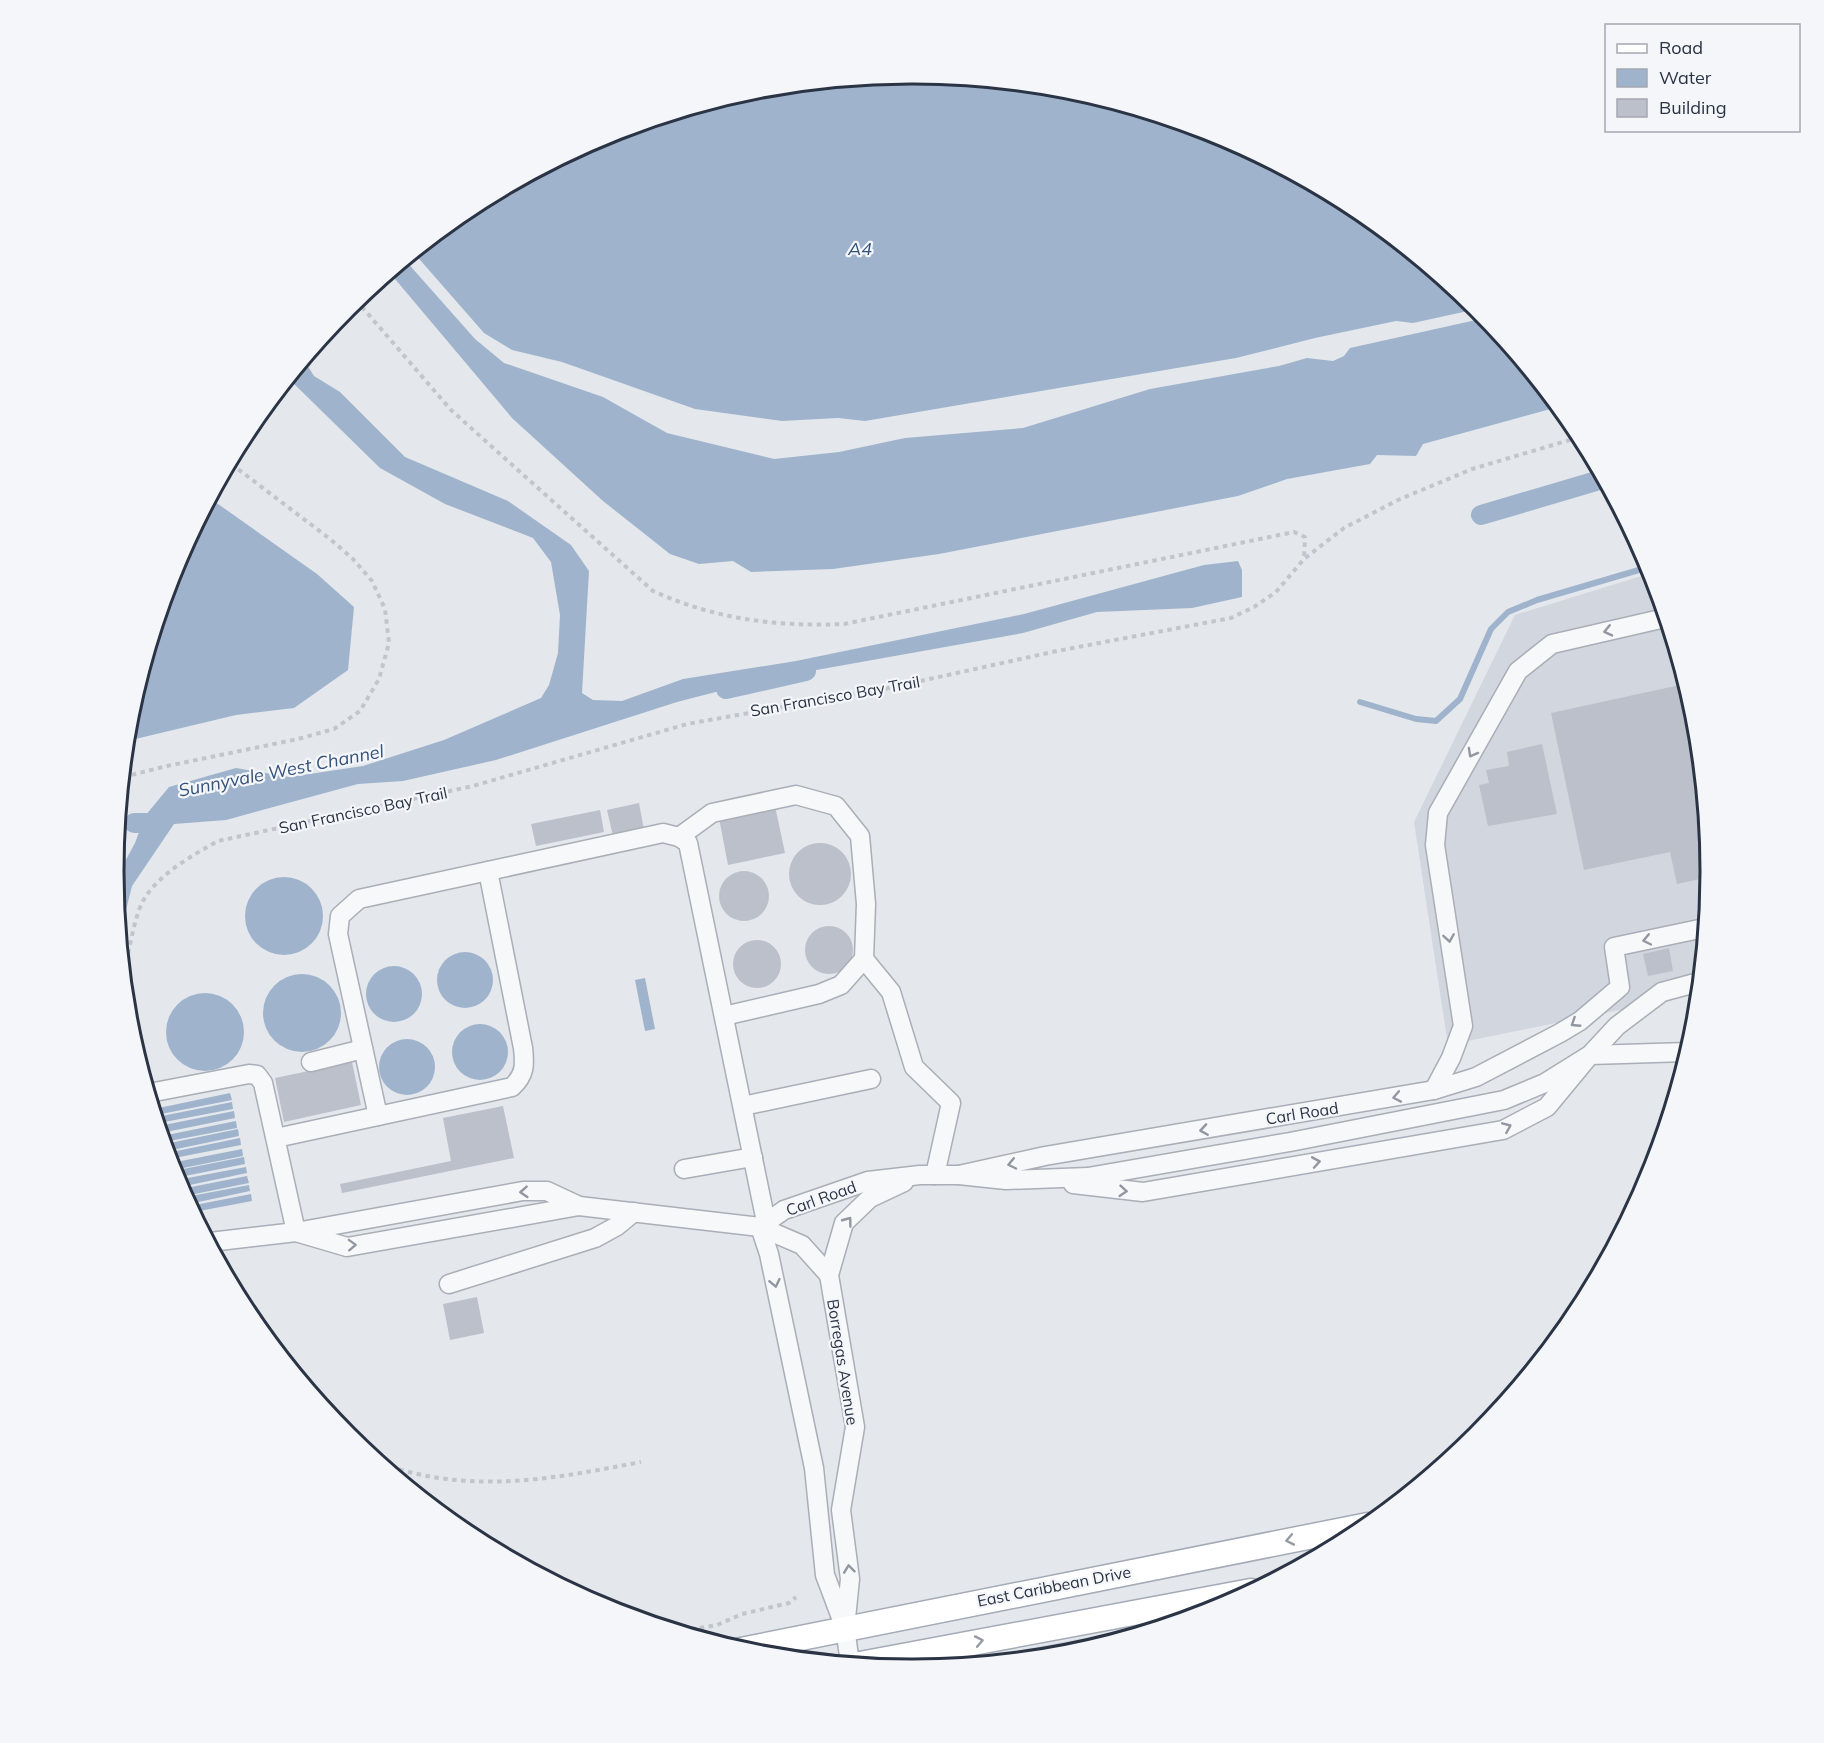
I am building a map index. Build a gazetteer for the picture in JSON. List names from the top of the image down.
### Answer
{
  "streets": {
    "main road": ["East Caribbean Drive"],
    "street": ["Carl Road", "Borregas Avenue"],
    "path": ["San Francisco Bay Trail"]
  },
  "crossings": [
    ["Carl Road", "Borregas Avenue"],
    ["Borregas Avenue", "East Caribbean Drive"]
  ],
  "water": ["A4", "Sunnyvale West Channel"],
  "legend": ["Road", "Water", "Building"]
}
